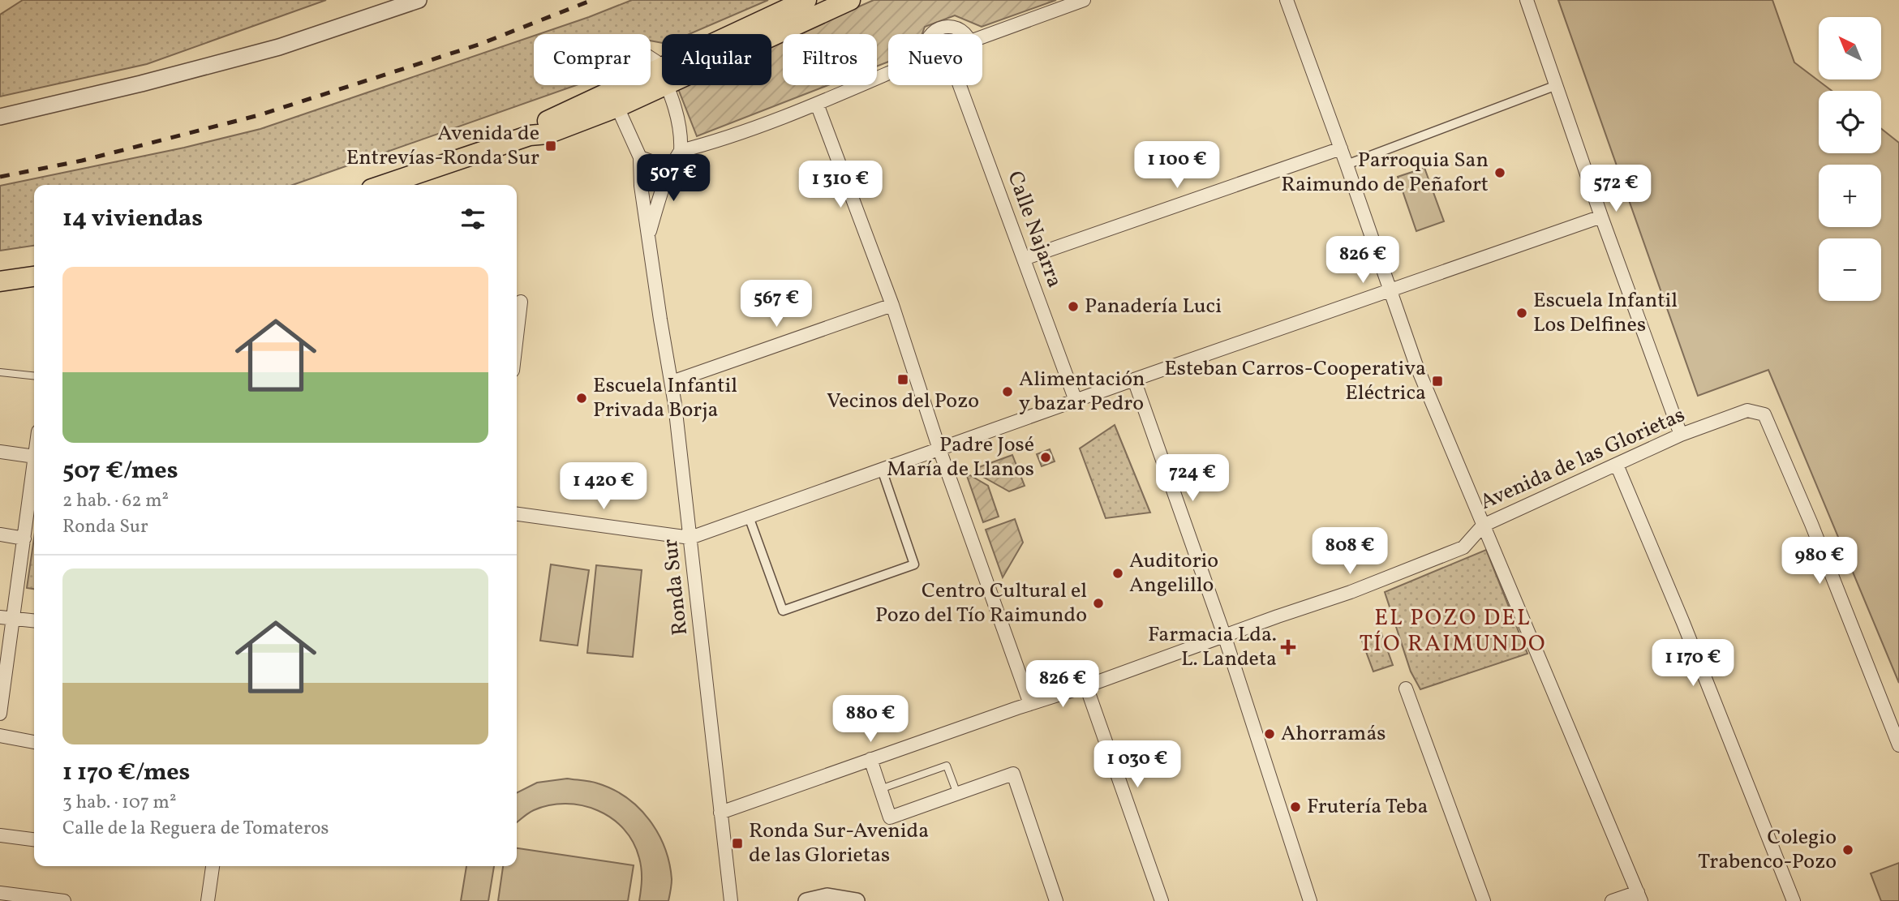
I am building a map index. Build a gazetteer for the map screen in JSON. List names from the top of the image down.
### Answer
{
  "streets": {
    "street": ["Calle Najarra", "Avenida de las Glorietas", "Ronda Sur"]
  },
  "crossings": [
    ["Avenida de las Glorietas", "Ronda Sur"]
  ],
  "districts": ["EL POZO DEL TÍO RAIMUNDO"],
  "places": {
    "transit": [
      "Avenida de Entrevías-Ronda Sur",
      "Vecinos del Pozo",
      "Esteban Carros-Cooperativa Eléctrica",
      "Ronda Sur-Avenida de las Glorietas"
    ],
    "other": [
      "Parroquia San Raimundo de Peñafort",
      "Panadería Luci",
      "Escuela Infantil Los Delfines",
      "Alimentación y bazar Pedro",
      "Escuela Infantil Privada Borja",
      "Padre José María de Llanos",
      "Auditorio Angelillo",
      "Centro Cultural el Pozo del Tío Raimundo",
      "Ahorramás",
      "Frutería Teba",
      "Colegio Trabenco-Pozo"
    ],
    "health": ["Farmacia Lda. L. Landeta"]
  },
  "north": "top left",
  "page": {
    "map_buttons": ["+", "−"],
    "chip": [
      "Comprar",
      "Alquilar",
      "Filtros",
      "Nuevo"
    ],
    "price": [
      "1 100 €",
      "507 €",
      "1 310 €",
      "572 €",
      "826 €",
      "567 €",
      "724 €",
      "1 420 €",
      "808 €",
      "980 €",
      "1 170 €",
      "826 €",
      "880 €",
      "1 030 €"
    ],
    "heading": "14 viviendas",
    "list": [
      {
        "name": "507 €/mes",
        "note": "2 hab. · 62 m² · Ronda Sur"
      },
      {
        "name": "1 170 €/mes",
        "note": "3 hab. · 107 m² · Calle de la Reguera de Tomateros"
      }
    ]
  }
}
